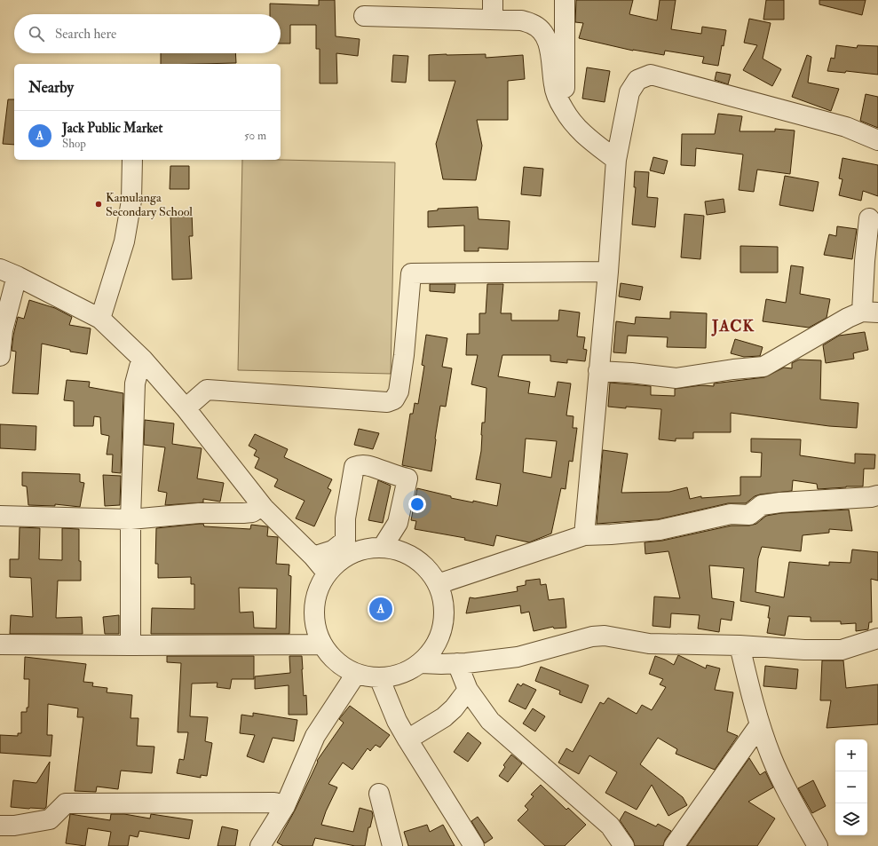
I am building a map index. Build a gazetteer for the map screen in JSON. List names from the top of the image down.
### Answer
{
  "districts": ["JACK"],
  "places": ["Kamulanga Secondary School"],
  "page": {
    "search": "Search here",
    "heading": "Nearby",
    "list": [
      {
        "mark": "A",
        "name": "Jack Public Market",
        "note": "Shop",
        "value": "50 m"
      }
    ],
    "pins": "A",
    "map_buttons": ["+", "−"]
  }
}
